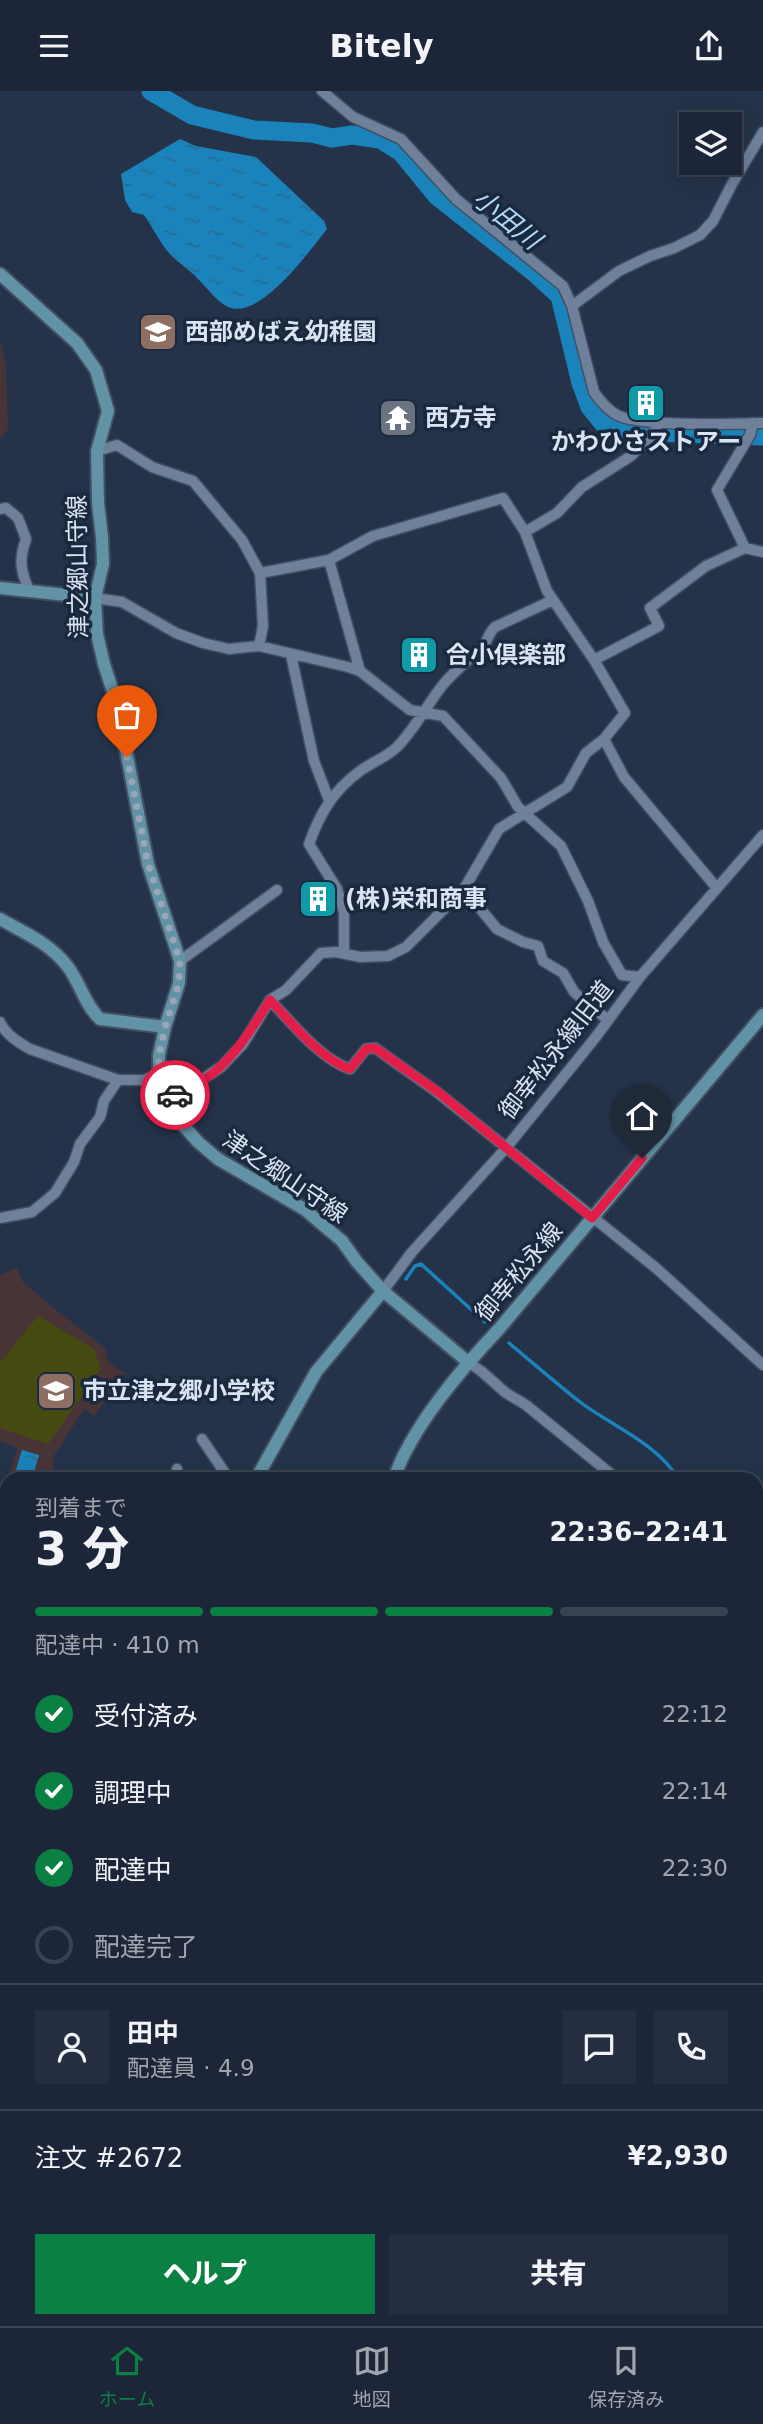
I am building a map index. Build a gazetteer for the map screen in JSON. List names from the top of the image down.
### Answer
{
  "streets": {
    "main road": ["津之郷山守線", "御幸松永線"],
    "street": ["御幸松永線旧道"]
  },
  "crossings": [
    ["津之郷山守線", "御幸松永線旧道"]
  ],
  "water": ["小田川"],
  "places": {
    "school or university": ["西部めばえ幼稚園", "市立津之郷小学校"],
    "building": ["かわひさストアー", "合小倶楽部", "(株)栄和商事"],
    "temple": ["西方寺"]
  },
  "page": {
    "header": "Bitely",
    "heading": ["3 分", "到着まで", "22:36–22:41"],
    "panel": [
      "田中",
      "配達員 · 4.9",
      "注文 #2672",
      "¥2,930"
    ],
    "bar": "配達中 · 410 m",
    "list": [
      ["受付済み", "22:12"],
      ["調理中", "22:14"],
      ["配達中", "22:30"],
      "配達完了"
    ],
    "buttons": ["ヘルプ", "共有"],
    "tabs": ["ホーム", "地図", "保存済み"]
  }
}
